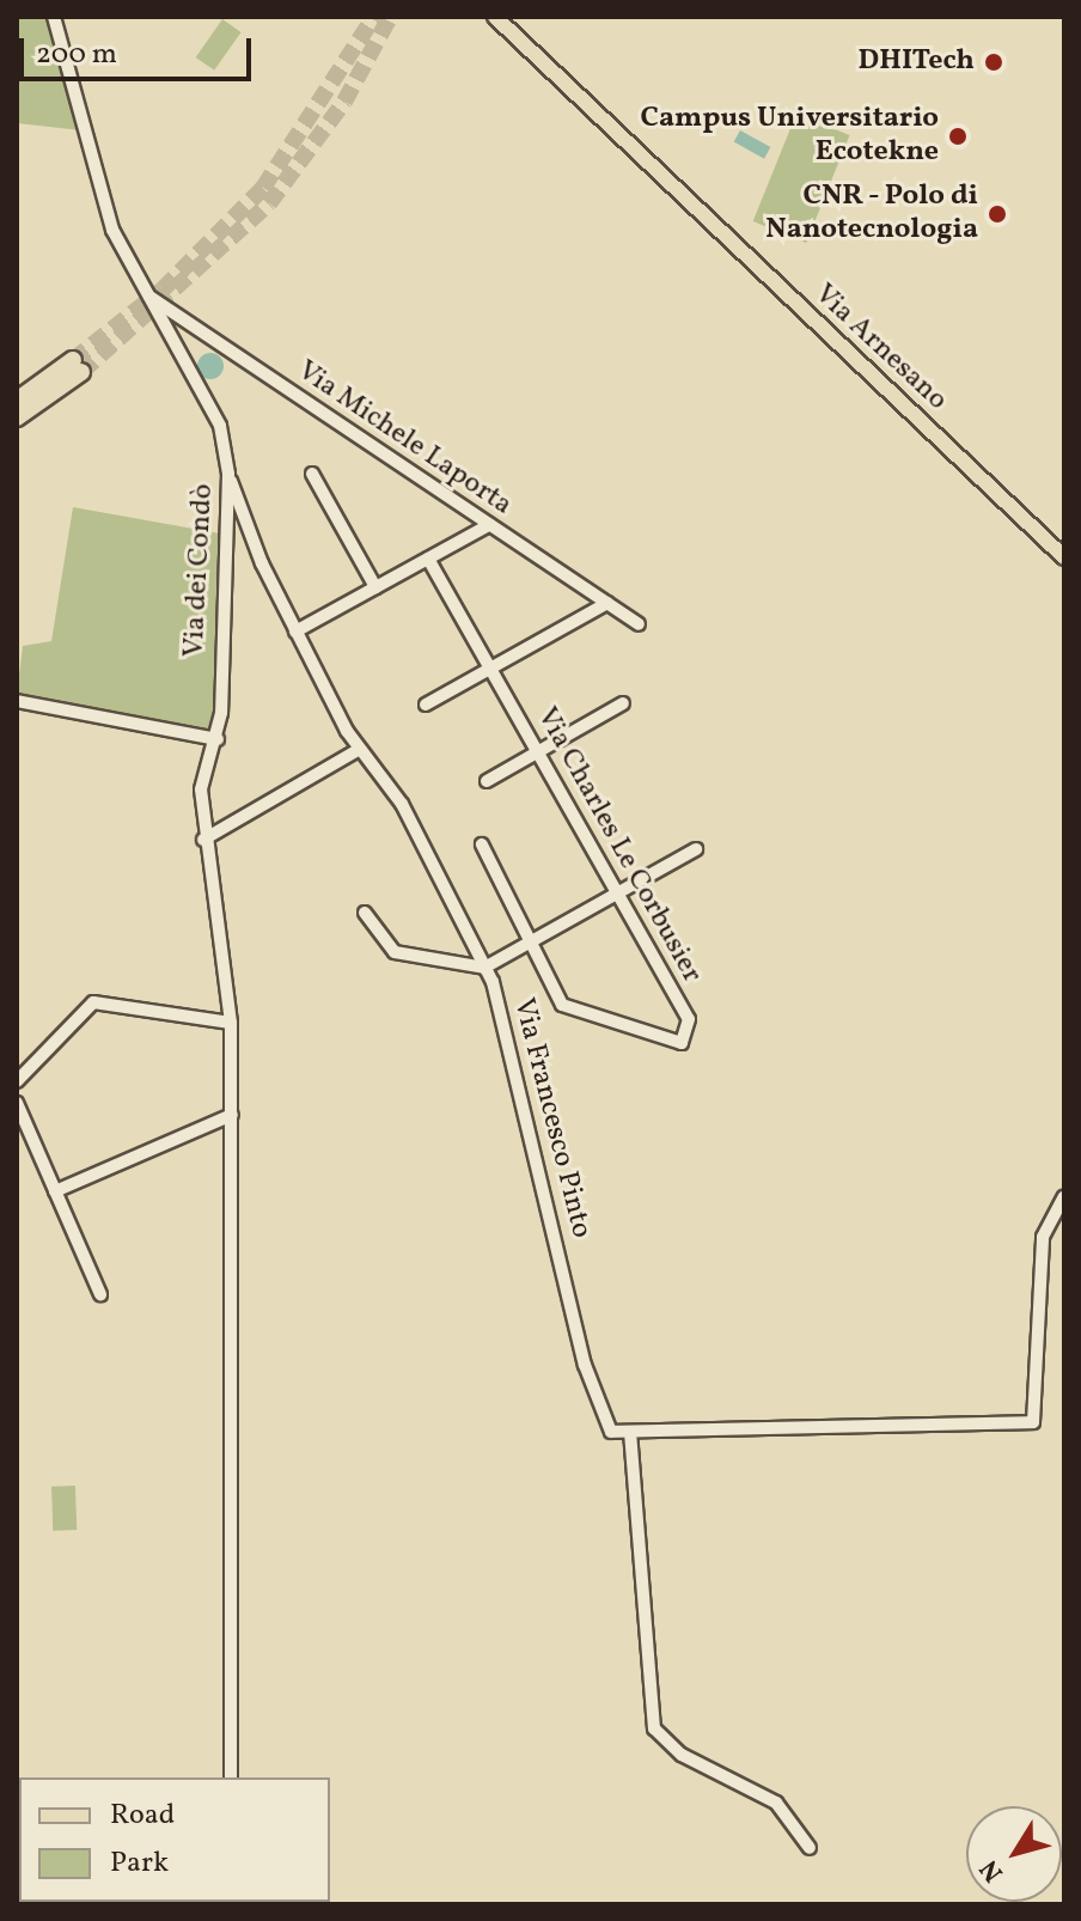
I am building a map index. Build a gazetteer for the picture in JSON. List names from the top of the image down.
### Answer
{
  "streets": {
    "main road": ["Via Arnesano"],
    "street": [
      "Via Michele Laporta",
      "Via dei Condò",
      "Via Charles Le Corbusier",
      "Via Francesco Pinto"
    ]
  },
  "crossings": [
    ["Via Michele Laporta", "Via dei Condò"],
    ["Via dei Condò", "Via Francesco Pinto"]
  ],
  "places": ["DHITech", "Campus Universitario Ecotekne", "CNR - Polo di Nanotecnologia"],
  "legend": ["Road", "Park"],
  "scale_bar": "200 m",
  "north": "bottom left"
}
